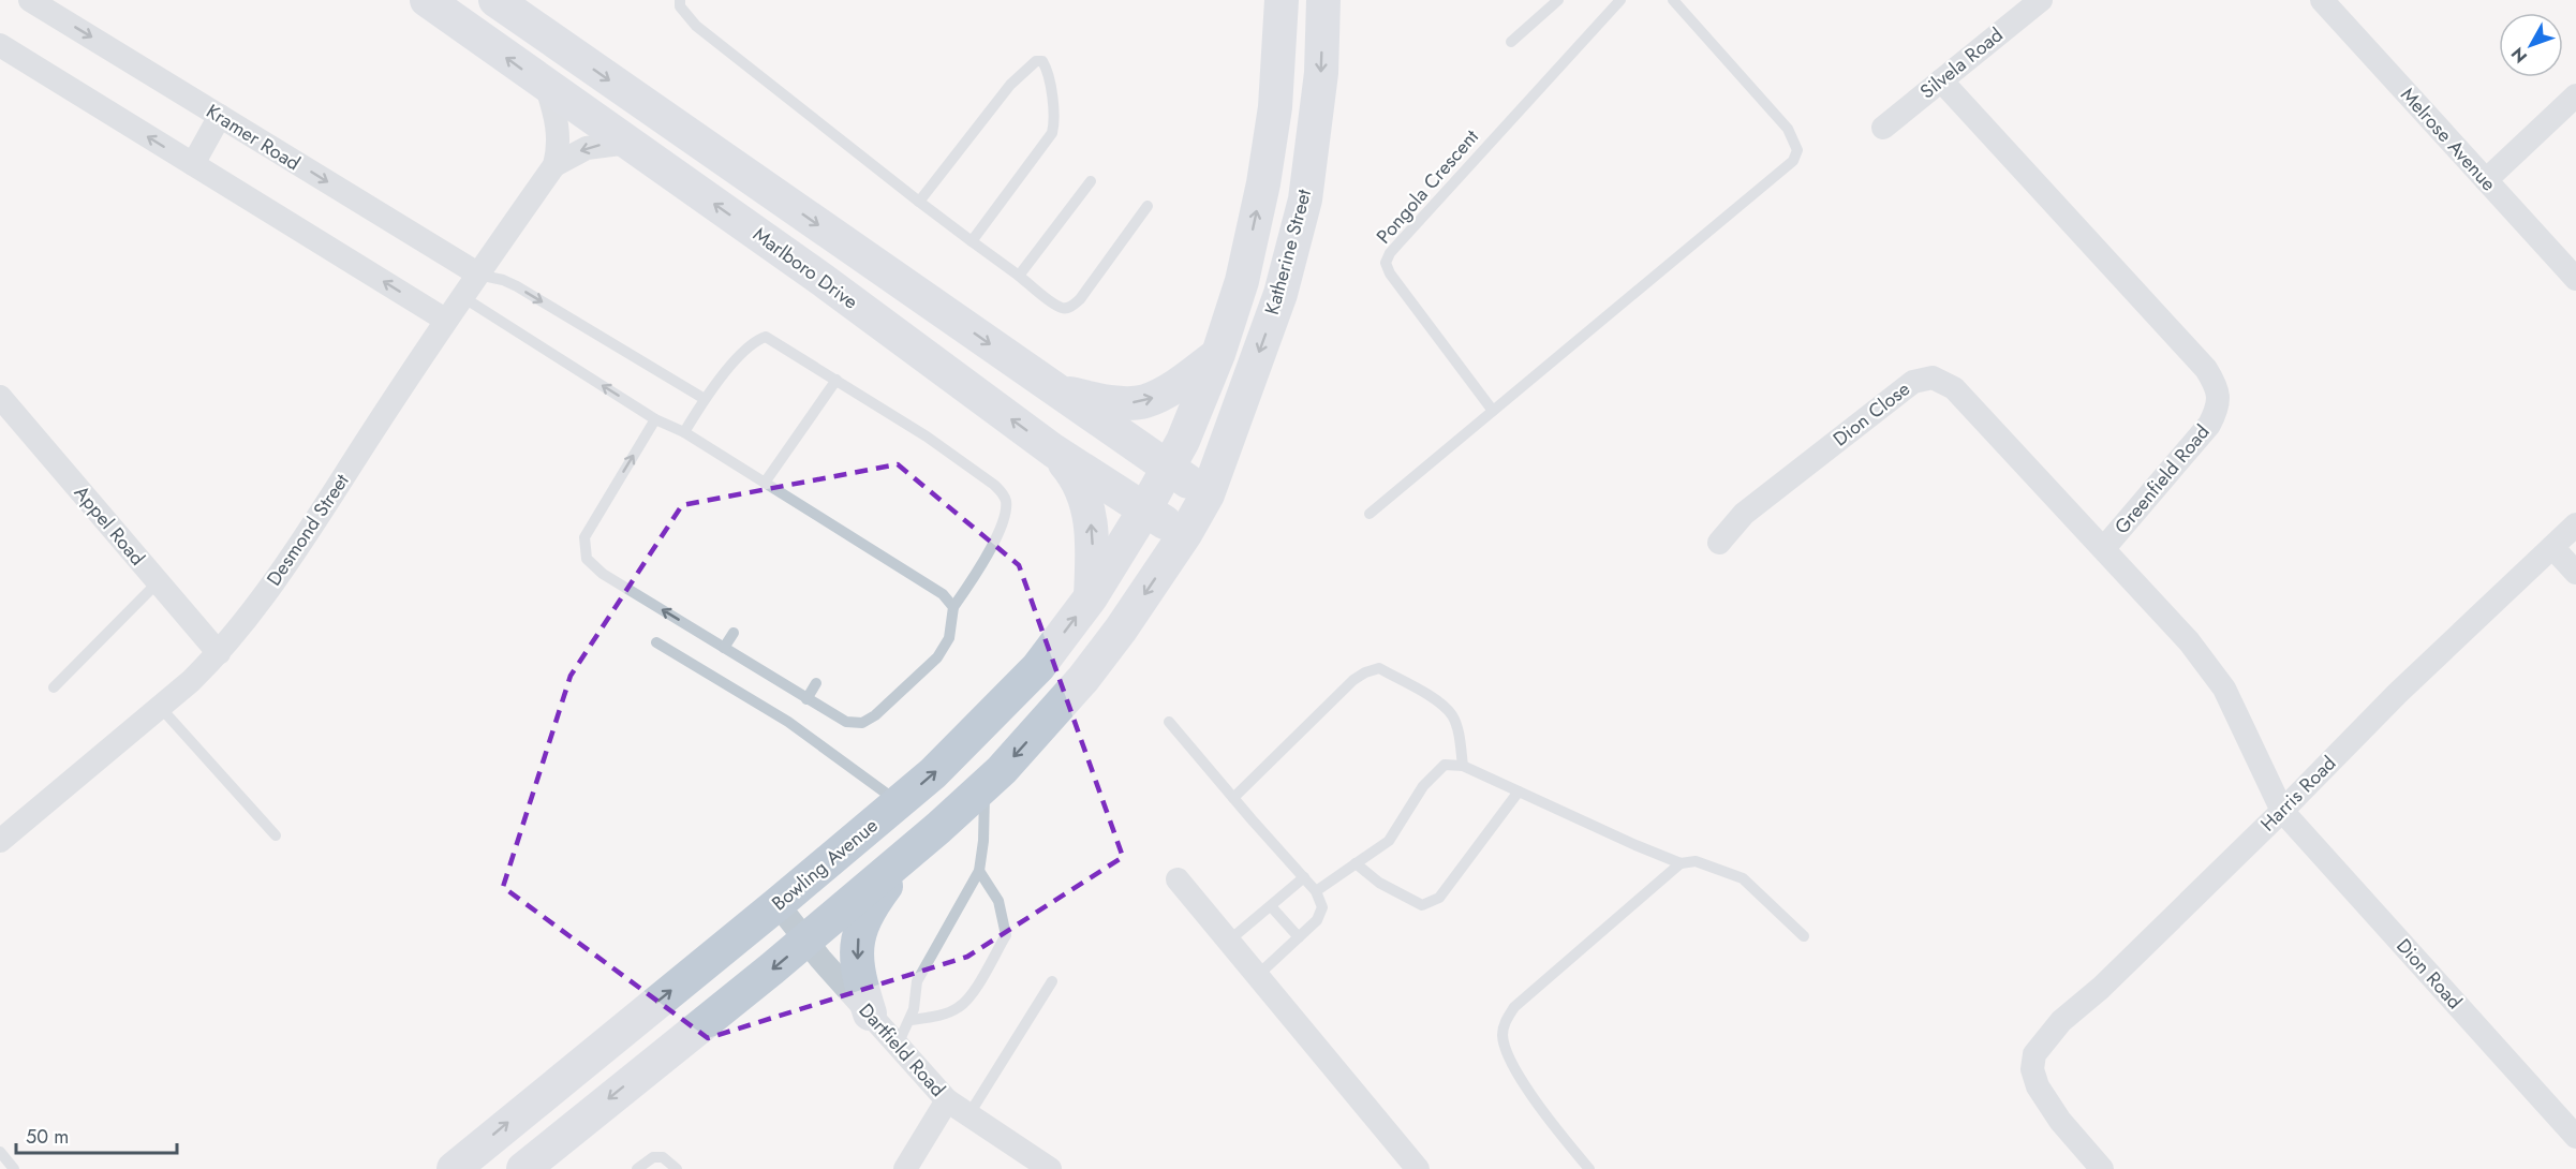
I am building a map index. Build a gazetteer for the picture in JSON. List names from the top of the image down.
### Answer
{
  "streets": {
    "main road": ["Katherine Street", "Marlboro Drive", "Bowling Avenue"],
    "street": [
      "Silvela Road",
      "Kramer Road",
      "Melrose Avenue",
      "Dion Close",
      "Greenfield Road",
      "Appel Road",
      "Desmond Street",
      "Harris Road",
      "Dion Road",
      "Dartfield Road"
    ],
    "lane": ["Pongola Crescent"]
  },
  "crossings": [
    ["Silvela Road", "Greenfield Road"],
    ["Kramer Road", "Desmond Street"],
    ["Katherine Street", "Marlboro Drive"],
    ["Katherine Street", "Bowling Avenue"],
    ["Marlboro Drive", "Desmond Street"],
    ["Marlboro Drive", "Bowling Avenue"],
    ["Dion Close", "Greenfield Road"],
    ["Greenfield Road", "Harris Road"],
    ["Greenfield Road", "Dion Road"],
    ["Appel Road", "Desmond Street"],
    ["Harris Road", "Dion Road"],
    ["Bowling Avenue", "Dartfield Road"]
  ],
  "scale_bar": "50 m",
  "north": "bottom left"
}
